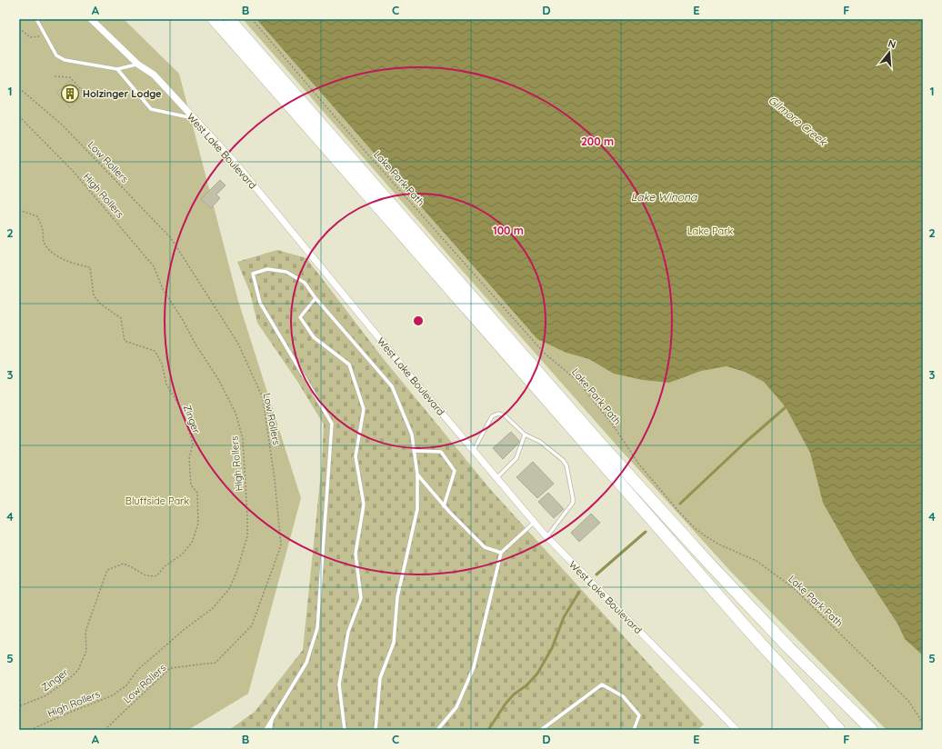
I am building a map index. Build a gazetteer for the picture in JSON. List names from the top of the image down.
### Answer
{
  "streets": {
    "street": ["West Lake Boulevard"],
    "path": [
      "Low Rollers",
      "Lake Park Path",
      "High Rollers",
      "Zinger"
    ]
  },
  "water": ["Gilmore Creek", "Lake Winona"],
  "parks": ["Lake Park", "Bluffside Park"],
  "places": {
    "building": ["Holzinger Lodge"]
  },
  "north": "top",
  "grid": {
    "columns": [
      "A",
      "B",
      "C",
      "D",
      "E",
      "F"
    ],
    "rows": [
      "1",
      "2",
      "3",
      "4",
      "5"
    ]
  },
  "rings": ["200 m", "100 m"]
}
